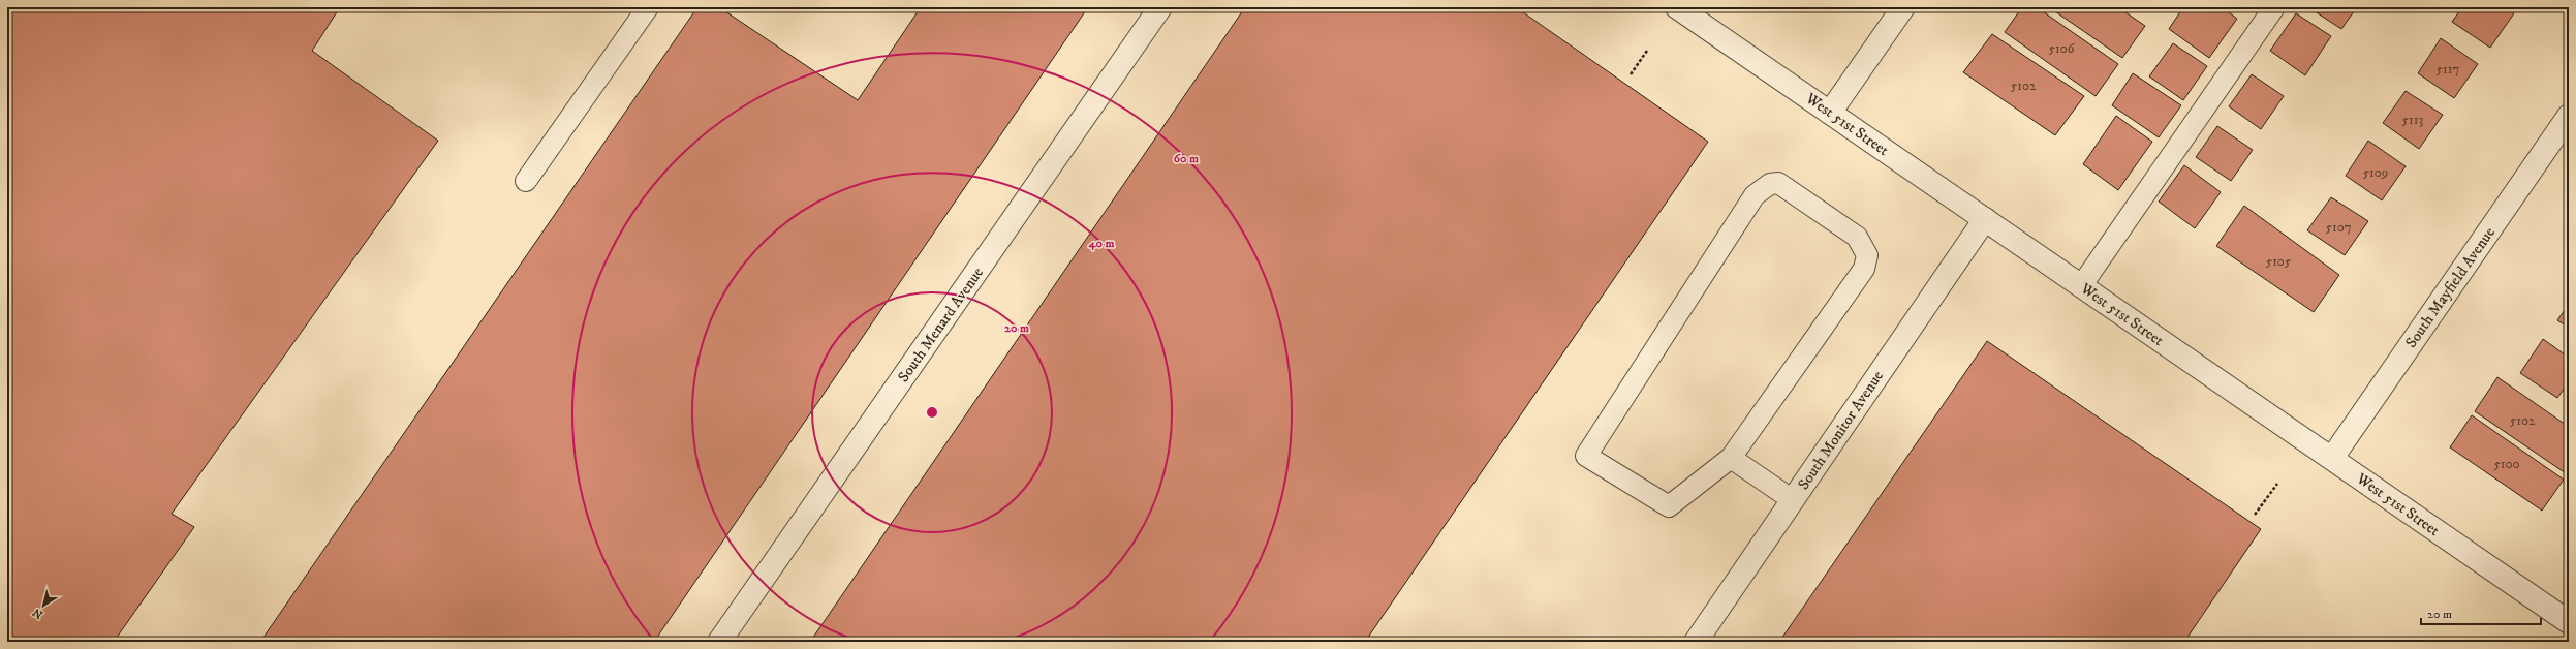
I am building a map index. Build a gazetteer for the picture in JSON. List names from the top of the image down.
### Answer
{
  "streets": {
    "street": [
      "West 51st Street",
      "South Mayfield Avenue",
      "South Menard Avenue",
      "South Monitor Avenue"
    ]
  },
  "crossings": [
    ["West 51st Street", "South Mayfield Avenue"],
    ["West 51st Street", "South Monitor Avenue"]
  ],
  "house_numbers": [
    "5106",
    "5117",
    "5102",
    "5113",
    "5109",
    "5107",
    "5105",
    "5102",
    "5100"
  ],
  "scale_bar": "20 m",
  "north": "bottom left",
  "rings": ["60 m", "40 m", "20 m"]
}
